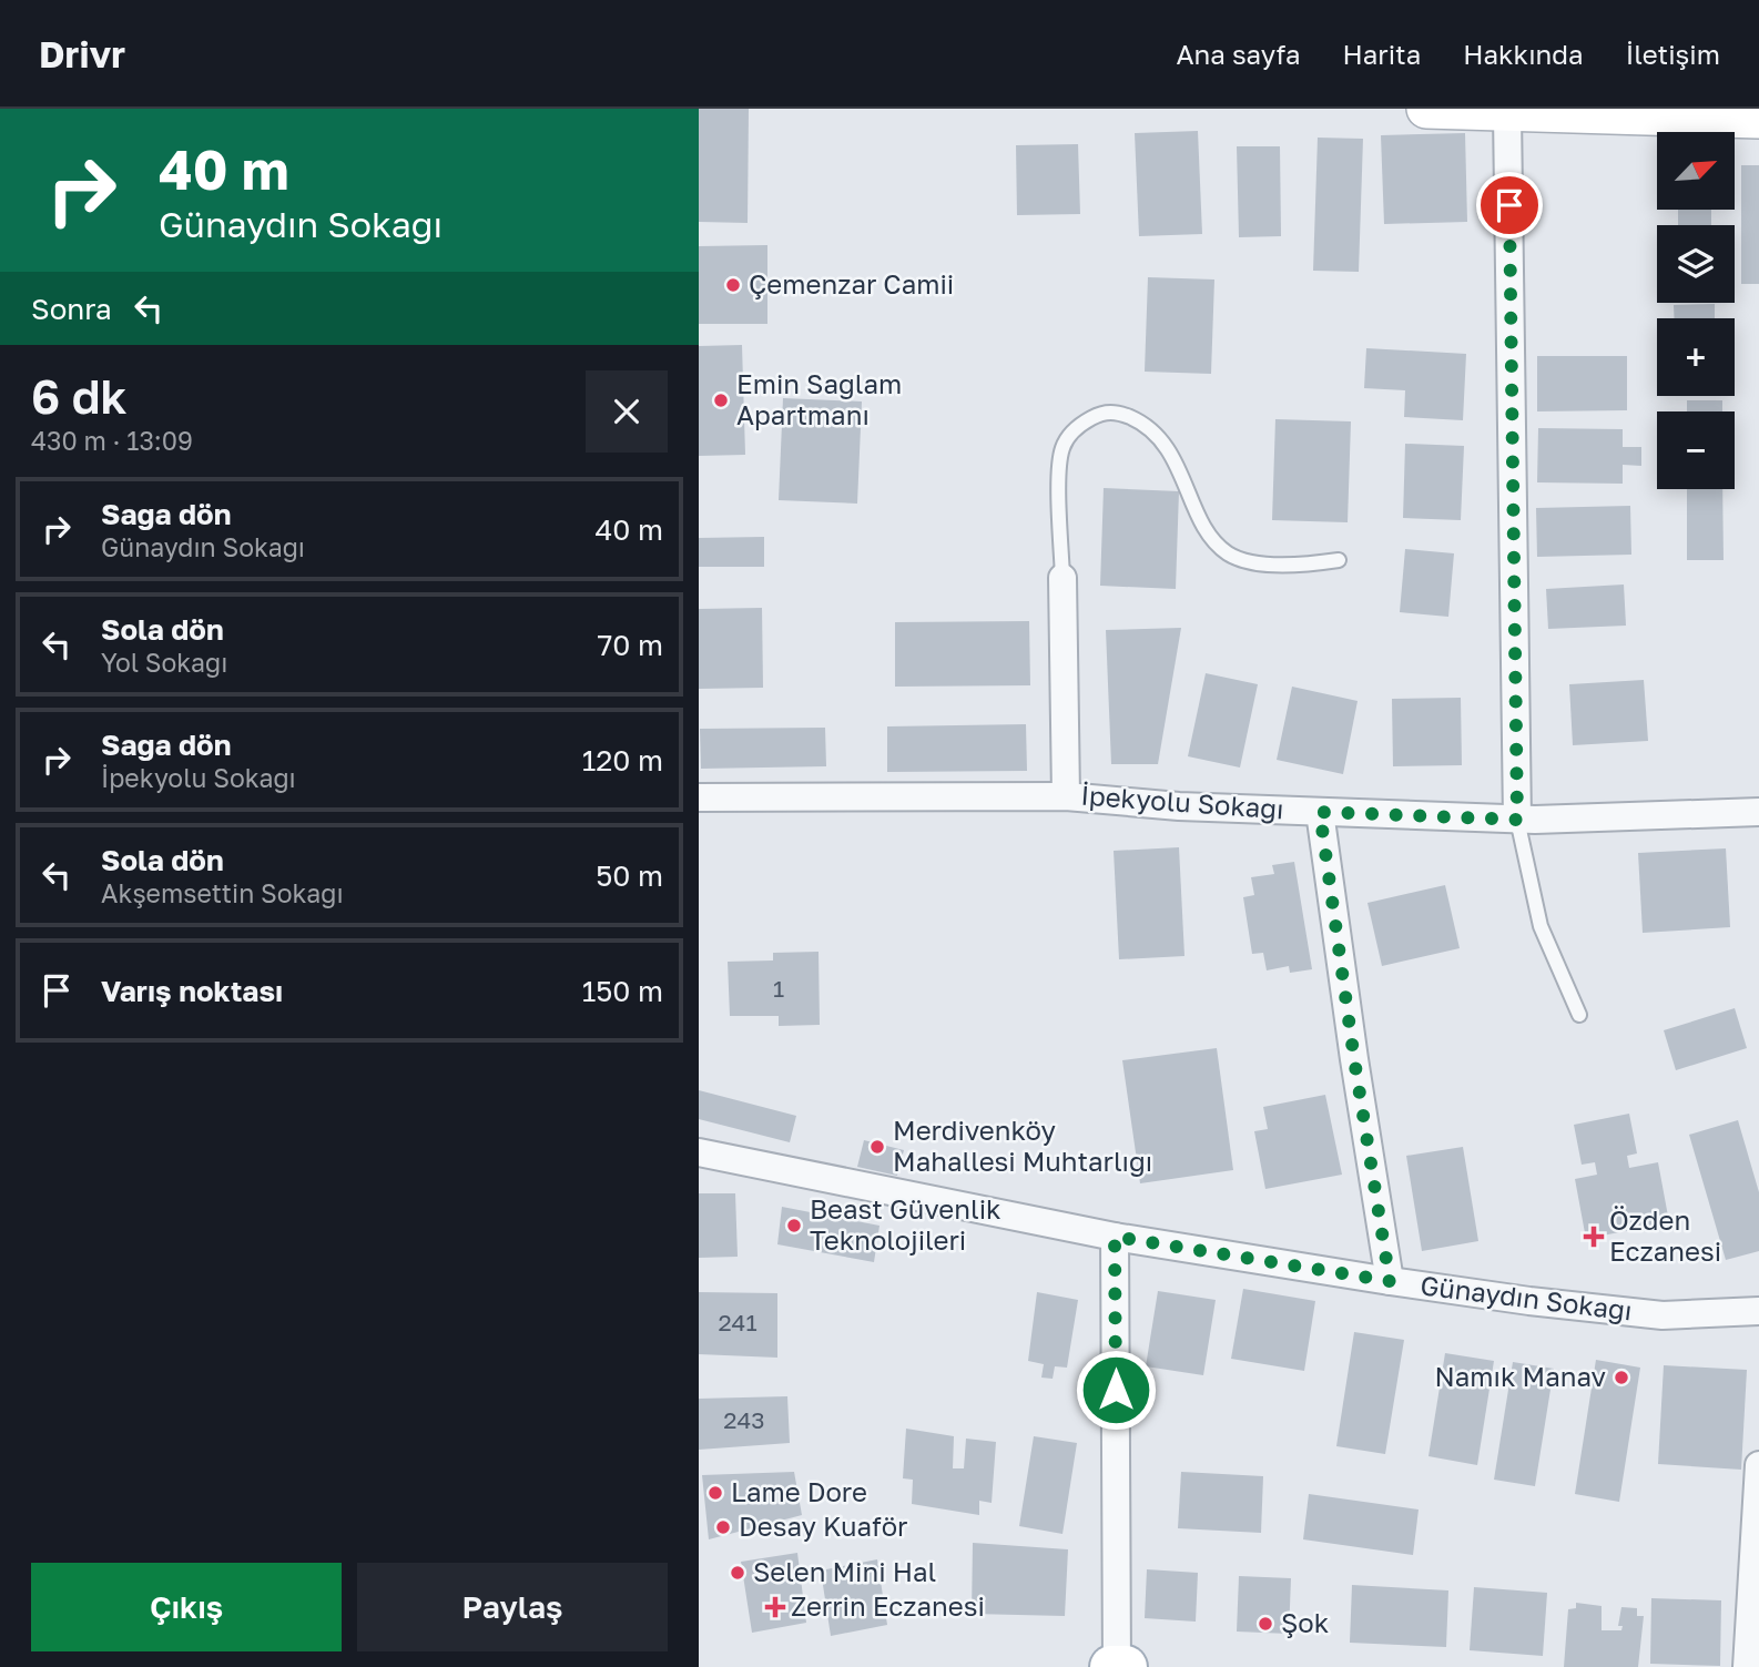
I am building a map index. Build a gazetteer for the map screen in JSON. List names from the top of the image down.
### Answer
{
  "streets": {
    "street": ["İpekyolu Sokağı", "Günaydın Sokağı"]
  },
  "places": {
    "other": [
      "Çemenzar Camii",
      "Emin Sağlam Apartmanı",
      "Merdivenköy Mahallesi Muhtarlığı",
      "Beast Güvenlik Teknolojileri",
      "Namık Manav",
      "Lame Dore",
      "Desay Kuaför",
      "Selen Mini Hal",
      "Şok"
    ],
    "health": ["Özden Eczanesi", "Zerrin Eczanesi"]
  },
  "house_numbers": ["1", "241", "243"],
  "north": "top right",
  "page": {
    "header": "Drivr",
    "nav": [
      "Ana sayfa",
      "Harita",
      "Hakkında",
      "İletişim"
    ],
    "turn": ["40 m", "Günaydın Sokağı"],
    "map_buttons": ["+", "−"],
    "then": "Sonra",
    "heading": ["6 dk", "430 m · 13:09"],
    "list": [
      {
        "name": "Sağa dön",
        "note": "Günaydın Sokağı",
        "value": "40 m"
      },
      {
        "name": "Sola dön",
        "note": "Yol Sokağı",
        "value": "70 m"
      },
      {
        "name": "Sağa dön",
        "note": "İpekyolu Sokağı",
        "value": "120 m"
      },
      {
        "name": "Sola dön",
        "note": "Akşemsettin Sokağı",
        "value": "50 m"
      },
      {
        "name": "Varış noktası",
        "value": "150 m"
      }
    ],
    "buttons": ["Çıkış", "Paylaş"]
  }
}
